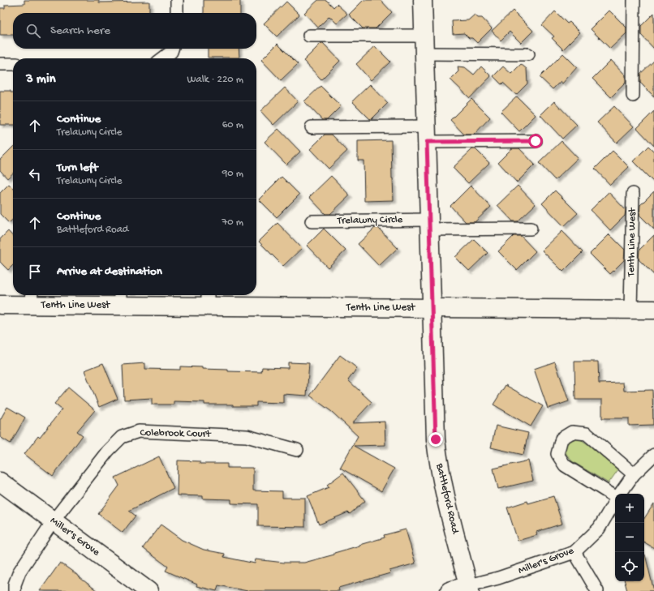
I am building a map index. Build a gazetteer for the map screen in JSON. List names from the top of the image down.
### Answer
{
  "streets": {
    "street": [
      "Trelawny Circle",
      "Tenth Line West",
      "Colebrook Court",
      "Battleford Road",
      "Miller's Grove"
    ]
  },
  "crossings": [
    ["Tenth Line West", "Battleford Road"],
    ["Colebrook Court", "Miller's Grove"],
    ["Battleford Road", "Miller's Grove"]
  ],
  "page": {
    "search": "Search here",
    "heading": ["3 min", "Walk · 220 m"],
    "list": [
      ["Continue", "Trelawny Circle", "60 m"],
      ["Turn left", "Trelawny Circle", "90 m"],
      ["Continue", "Battleford Road", "70 m"],
      "Arrive at destination"
    ],
    "map_buttons": ["+", "−"]
  }
}
